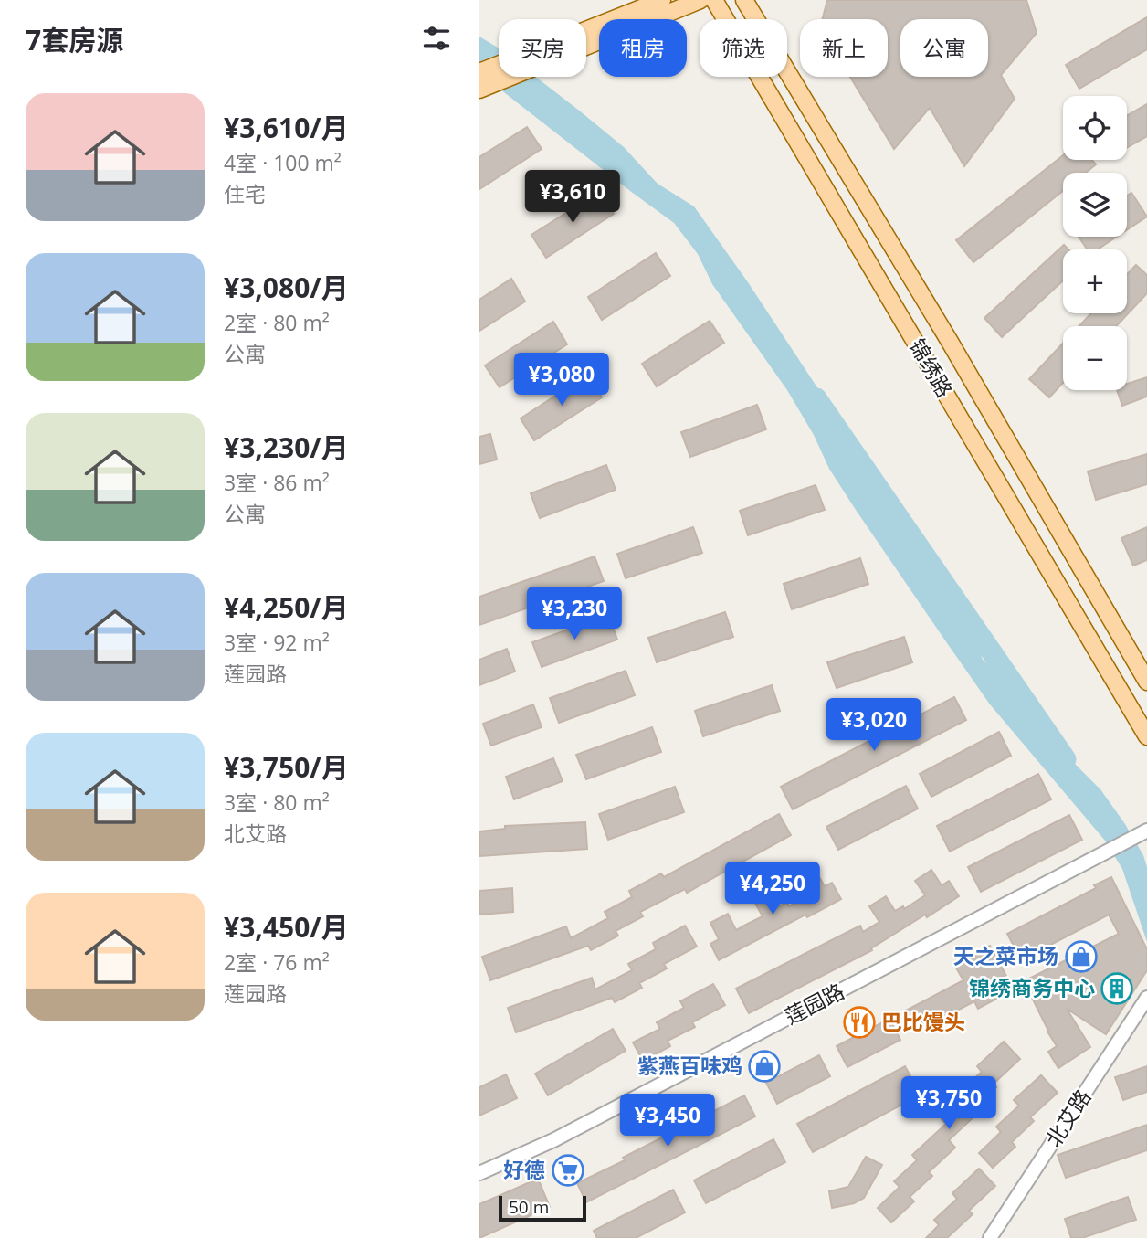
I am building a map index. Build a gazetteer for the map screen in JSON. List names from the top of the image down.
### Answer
{
  "streets": {
    "main road": ["锦绣路"],
    "street": ["莲园路", "北艾路"]
  },
  "places": {
    "shop": ["天之菜市场", "紫燕百味鸡"],
    "building": ["锦绣商务中心"],
    "restaurant": ["巴比馒头"],
    "supermarket": ["好德"]
  },
  "scale_bar": "50 m",
  "page": {
    "heading": "7套房源",
    "chip": [
      "买房",
      "租房",
      "筛选",
      "新上",
      "公寓"
    ],
    "list": [
      {
        "name": "¥3,610/月",
        "note": "4室 · 100 m² · 住宅"
      },
      {
        "name": "¥3,080/月",
        "note": "2室 · 80 m² · 公寓"
      },
      {
        "name": "¥3,230/月",
        "note": "3室 · 86 m² · 公寓"
      },
      {
        "name": "¥4,250/月",
        "note": "3室 · 92 m² · 莲园路"
      },
      {
        "name": "¥3,750/月",
        "note": "3室 · 80 m² · 北艾路"
      },
      {
        "name": "¥3,450/月",
        "note": "2室 · 76 m² · 莲园路"
      }
    ],
    "map_buttons": ["+", "−"],
    "price": [
      "¥3,610",
      "¥3,080",
      "¥3,230",
      "¥3,020",
      "¥4,250",
      "¥3,750",
      "¥3,450"
    ],
    "scale": "50 m"
  }
}
